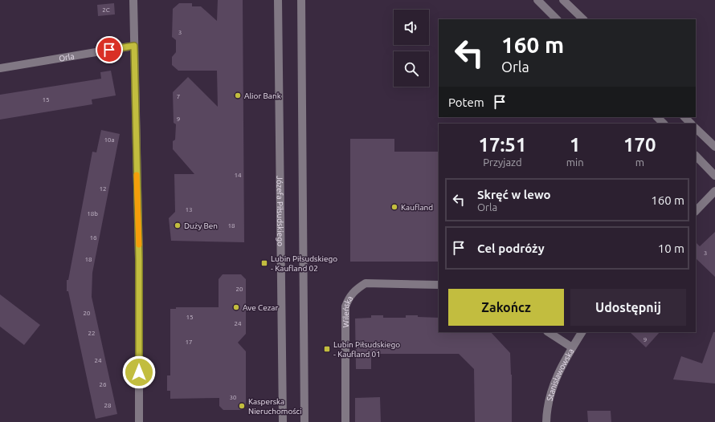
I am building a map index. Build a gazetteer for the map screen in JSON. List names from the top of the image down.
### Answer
{
  "streets": {
    "street": [
      "Orla",
      "Józefa Piłsudskiego",
      "Wileńska",
      "Stanisławowska"
    ]
  },
  "places": {
    "other": [
      "Alior Bank",
      "Kaufland",
      "Duży Ben",
      "Ave Cezar",
      "Kasperska Nieruchomości"
    ],
    "transit": ["Lubin Piłsudskiego - Kaufland 02", "Lubin Piłsudskiego - Kaufland 01"]
  },
  "house_numbers": [
    "2C",
    "3",
    "7",
    "15",
    "9",
    "10a",
    "14",
    "12",
    "13",
    "18b",
    "18",
    "16",
    "3",
    "18",
    "20",
    "20",
    "15",
    "24",
    "22",
    "9",
    "17",
    "24",
    "26",
    "30",
    "28"
  ],
  "page": {
    "turn": ["160 m", "Orla"],
    "then": "Potem",
    "eta": [
      "17:51",
      "Przyjazd",
      "1",
      "min",
      "170",
      "m"
    ],
    "list": [
      {
        "name": "Skręć w lewo",
        "note": "Orla",
        "value": "160 m"
      },
      {
        "name": "Cel podróży",
        "value": "10 m"
      }
    ],
    "buttons": ["Zakończ", "Udostępnij"]
  }
}
